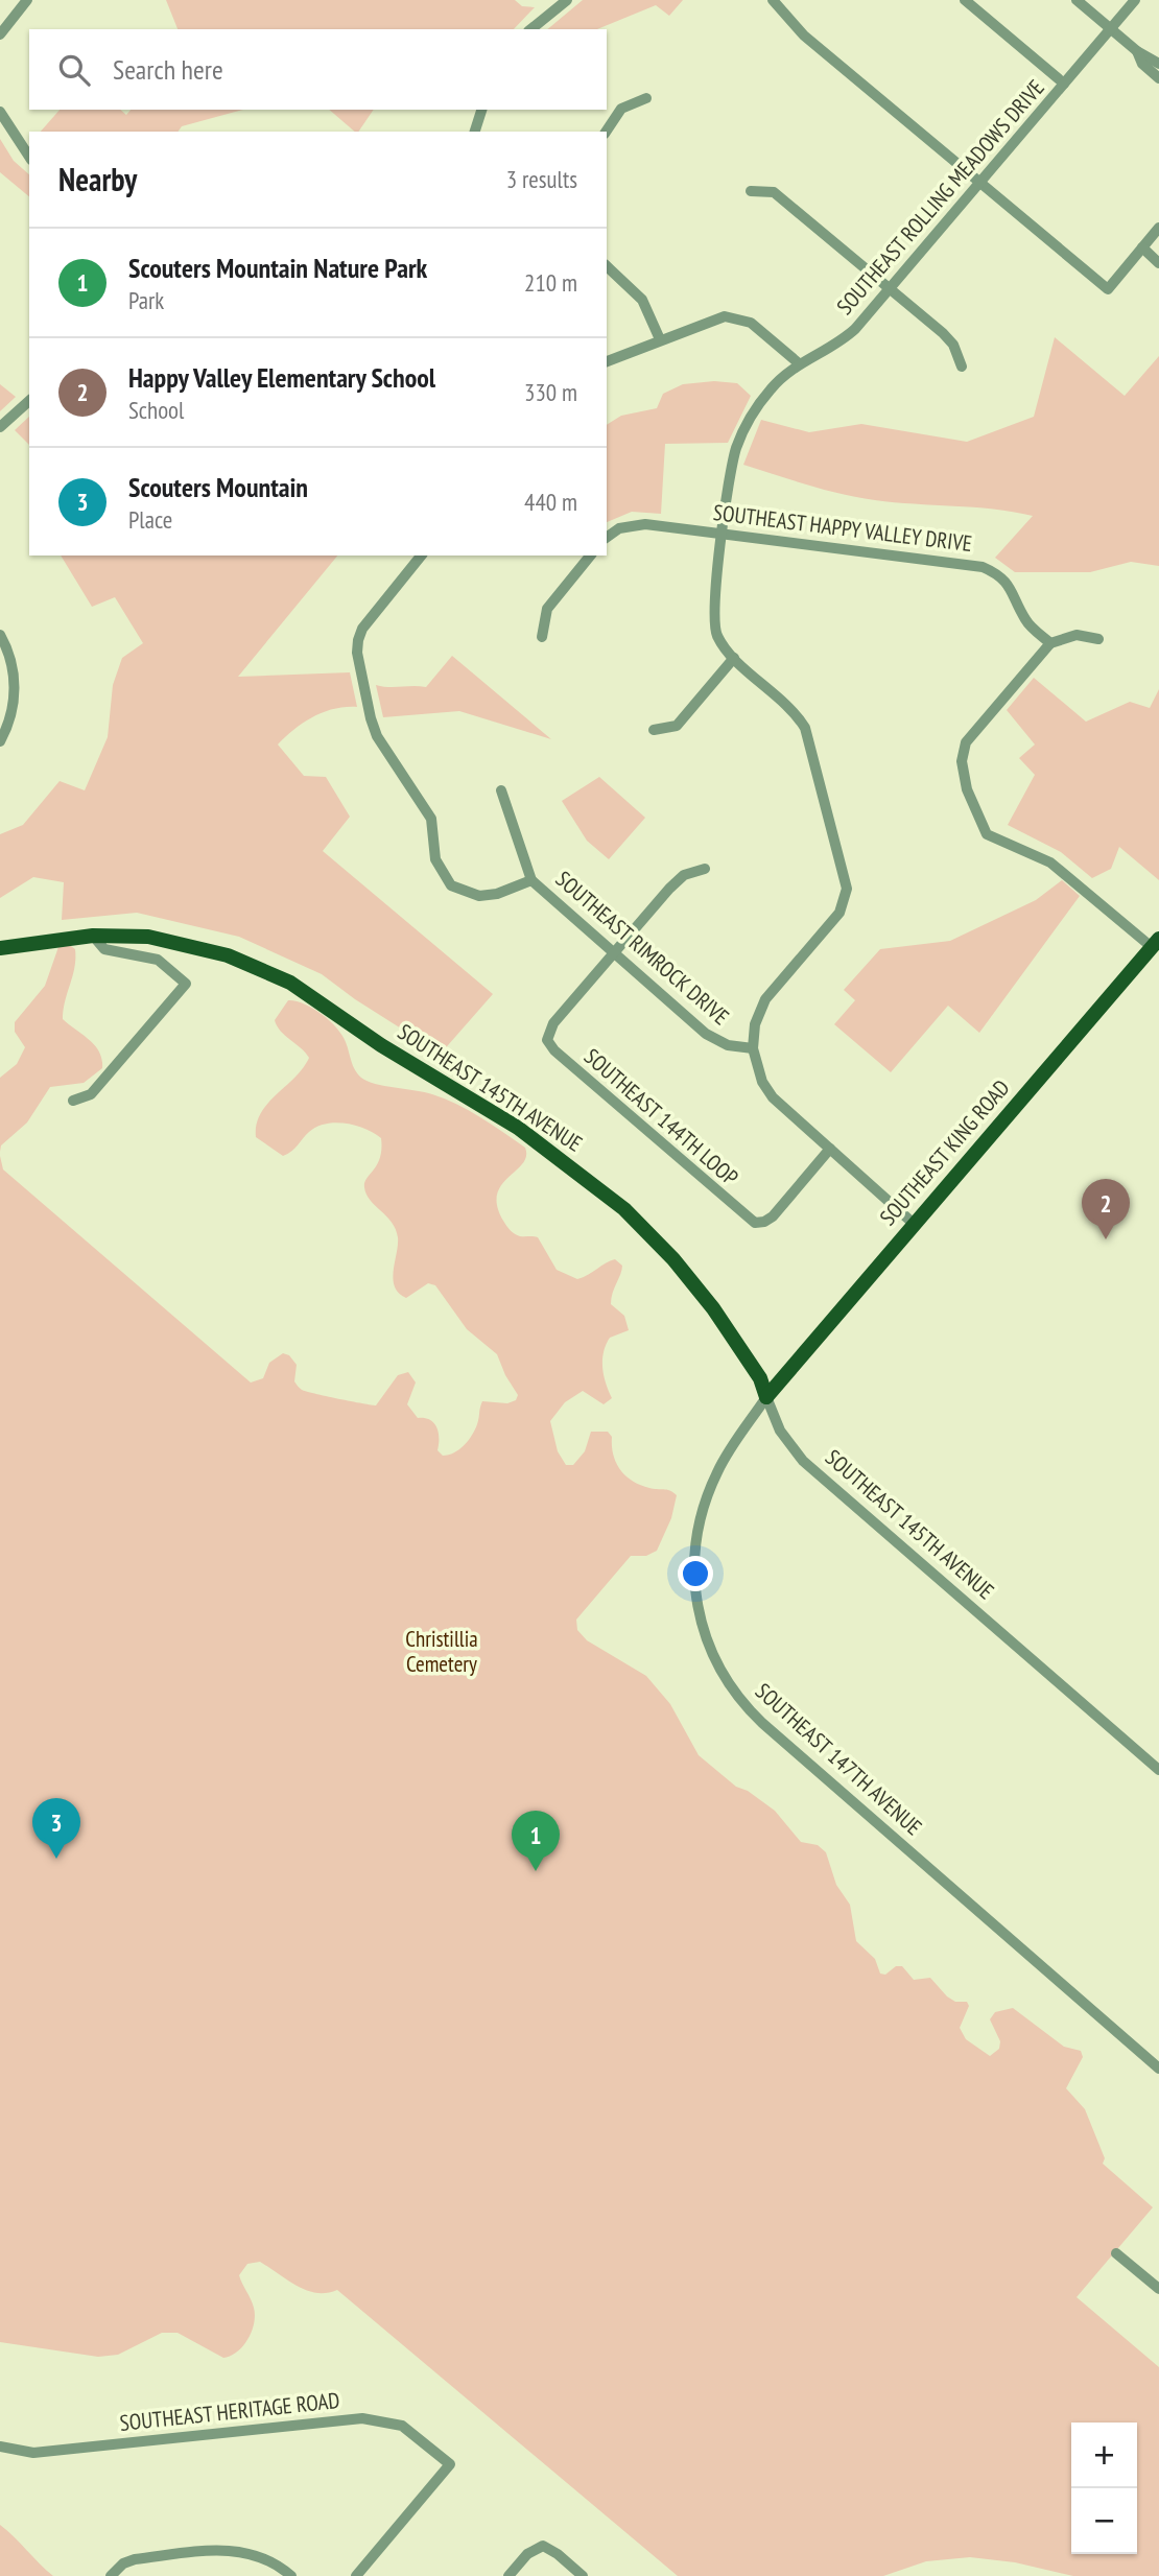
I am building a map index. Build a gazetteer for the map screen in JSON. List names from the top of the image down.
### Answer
{
  "streets": {
    "main road": ["SOUTHEAST 145TH AVENUE", "SOUTHEAST KING ROAD"],
    "street": [
      "SOUTHEAST ROLLING MEADOWS DRIVE",
      "SOUTHEAST HAPPY VALLEY DRIVE",
      "SOUTHEAST RIMROCK DRIVE",
      "SOUTHEAST 144TH LOOP",
      "SOUTHEAST 147TH AVENUE",
      "SOUTHEAST HERITAGE ROAD"
    ]
  },
  "crossings": [
    ["SOUTHEAST ROLLING MEADOWS DRIVE", "SOUTHEAST HAPPY VALLEY DRIVE"],
    ["SOUTHEAST ROLLING MEADOWS DRIVE", "SOUTHEAST RIMROCK DRIVE"],
    ["SOUTHEAST ROLLING MEADOWS DRIVE", "SOUTHEAST 144TH LOOP"],
    ["SOUTHEAST ROLLING MEADOWS DRIVE", "SOUTHEAST KING ROAD"],
    ["SOUTHEAST RIMROCK DRIVE", "SOUTHEAST 144TH LOOP"],
    ["SOUTHEAST 145TH AVENUE", "SOUTHEAST KING ROAD"],
    ["SOUTHEAST 145TH AVENUE", "SOUTHEAST 147TH AVENUE"],
    ["SOUTHEAST KING ROAD", "SOUTHEAST 147TH AVENUE"]
  ],
  "parks": ["Christillia Cemetery"],
  "page": {
    "search": "Search here",
    "heading": ["Nearby", "3 results"],
    "list": [
      {
        "mark": "1",
        "name": "Scouters Mountain Nature Park",
        "note": "Park",
        "value": "210 m"
      },
      {
        "mark": "2",
        "name": "Happy Valley Elementary School",
        "note": "School",
        "value": "330 m"
      },
      {
        "mark": "3",
        "name": "Scouters Mountain",
        "note": "Place",
        "value": "440 m"
      }
    ],
    "pins": ["2", "3", "1"],
    "map_buttons": ["+", "−"]
  }
}
